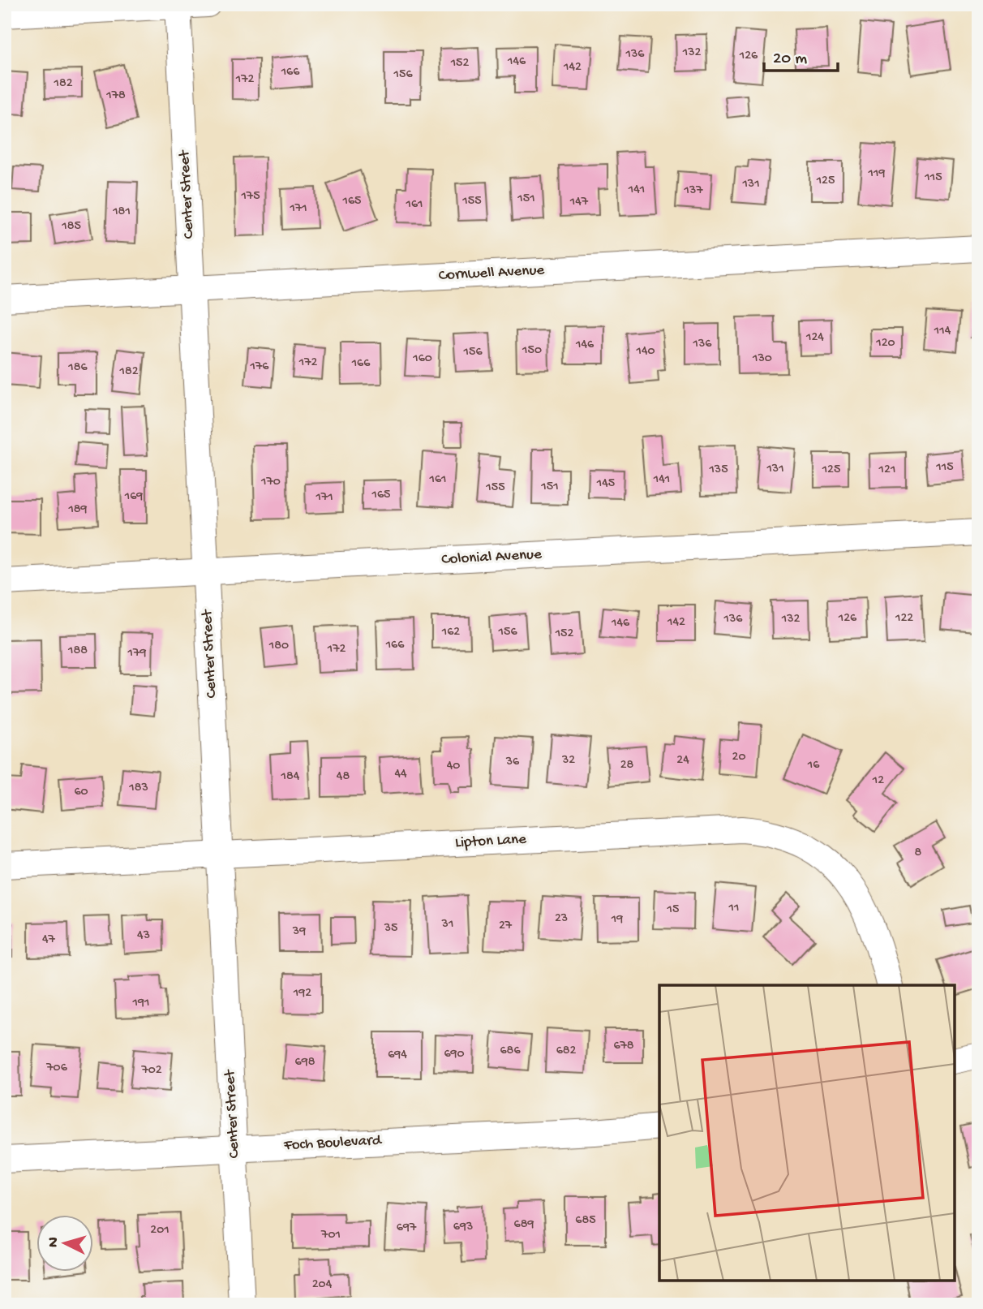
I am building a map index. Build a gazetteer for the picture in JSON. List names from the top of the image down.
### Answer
{
  "streets": {
    "street": [
      "Center Street",
      "Cornwell Avenue",
      "Colonial Avenue",
      "Lipton Lane",
      "Foch Boulevard"
    ]
  },
  "crossings": [
    ["Center Street", "Cornwell Avenue"],
    ["Center Street", "Colonial Avenue"],
    ["Center Street", "Lipton Lane"],
    ["Center Street", "Foch Boulevard"]
  ],
  "house_numbers": [
    "132",
    "136",
    "126",
    "146",
    "152",
    "142",
    "166",
    "156",
    "172",
    "182",
    "178",
    "119",
    "115",
    "125",
    "131",
    "141",
    "137",
    "175",
    "151",
    "165",
    "155",
    "147",
    "161",
    "171",
    "181",
    "185",
    "114",
    "124",
    "120",
    "136",
    "146",
    "150",
    "140",
    "156",
    "160",
    "130",
    "172",
    "166",
    "176",
    "186",
    "182",
    "115",
    "131",
    "135",
    "125",
    "121",
    "161",
    "141",
    "170",
    "145",
    "151",
    "155",
    "165",
    "169",
    "171",
    "189",
    "126",
    "122",
    "136",
    "132",
    "142",
    "146",
    "162",
    "156",
    "152",
    "166",
    "180",
    "172",
    "188",
    "179",
    "20",
    "32",
    "24",
    "36",
    "28",
    "16",
    "40",
    "44",
    "184",
    "48",
    "12",
    "183",
    "60",
    "8",
    "11",
    "15",
    "23",
    "19",
    "31",
    "27",
    "35",
    "39",
    "43",
    "47",
    "192",
    "191",
    "678",
    "686",
    "682",
    "690",
    "694",
    "698",
    "706",
    "702",
    "685",
    "689",
    "693",
    "697",
    "201",
    "701",
    "204"
  ],
  "scale_bar": "20 m",
  "north": "left"
}
